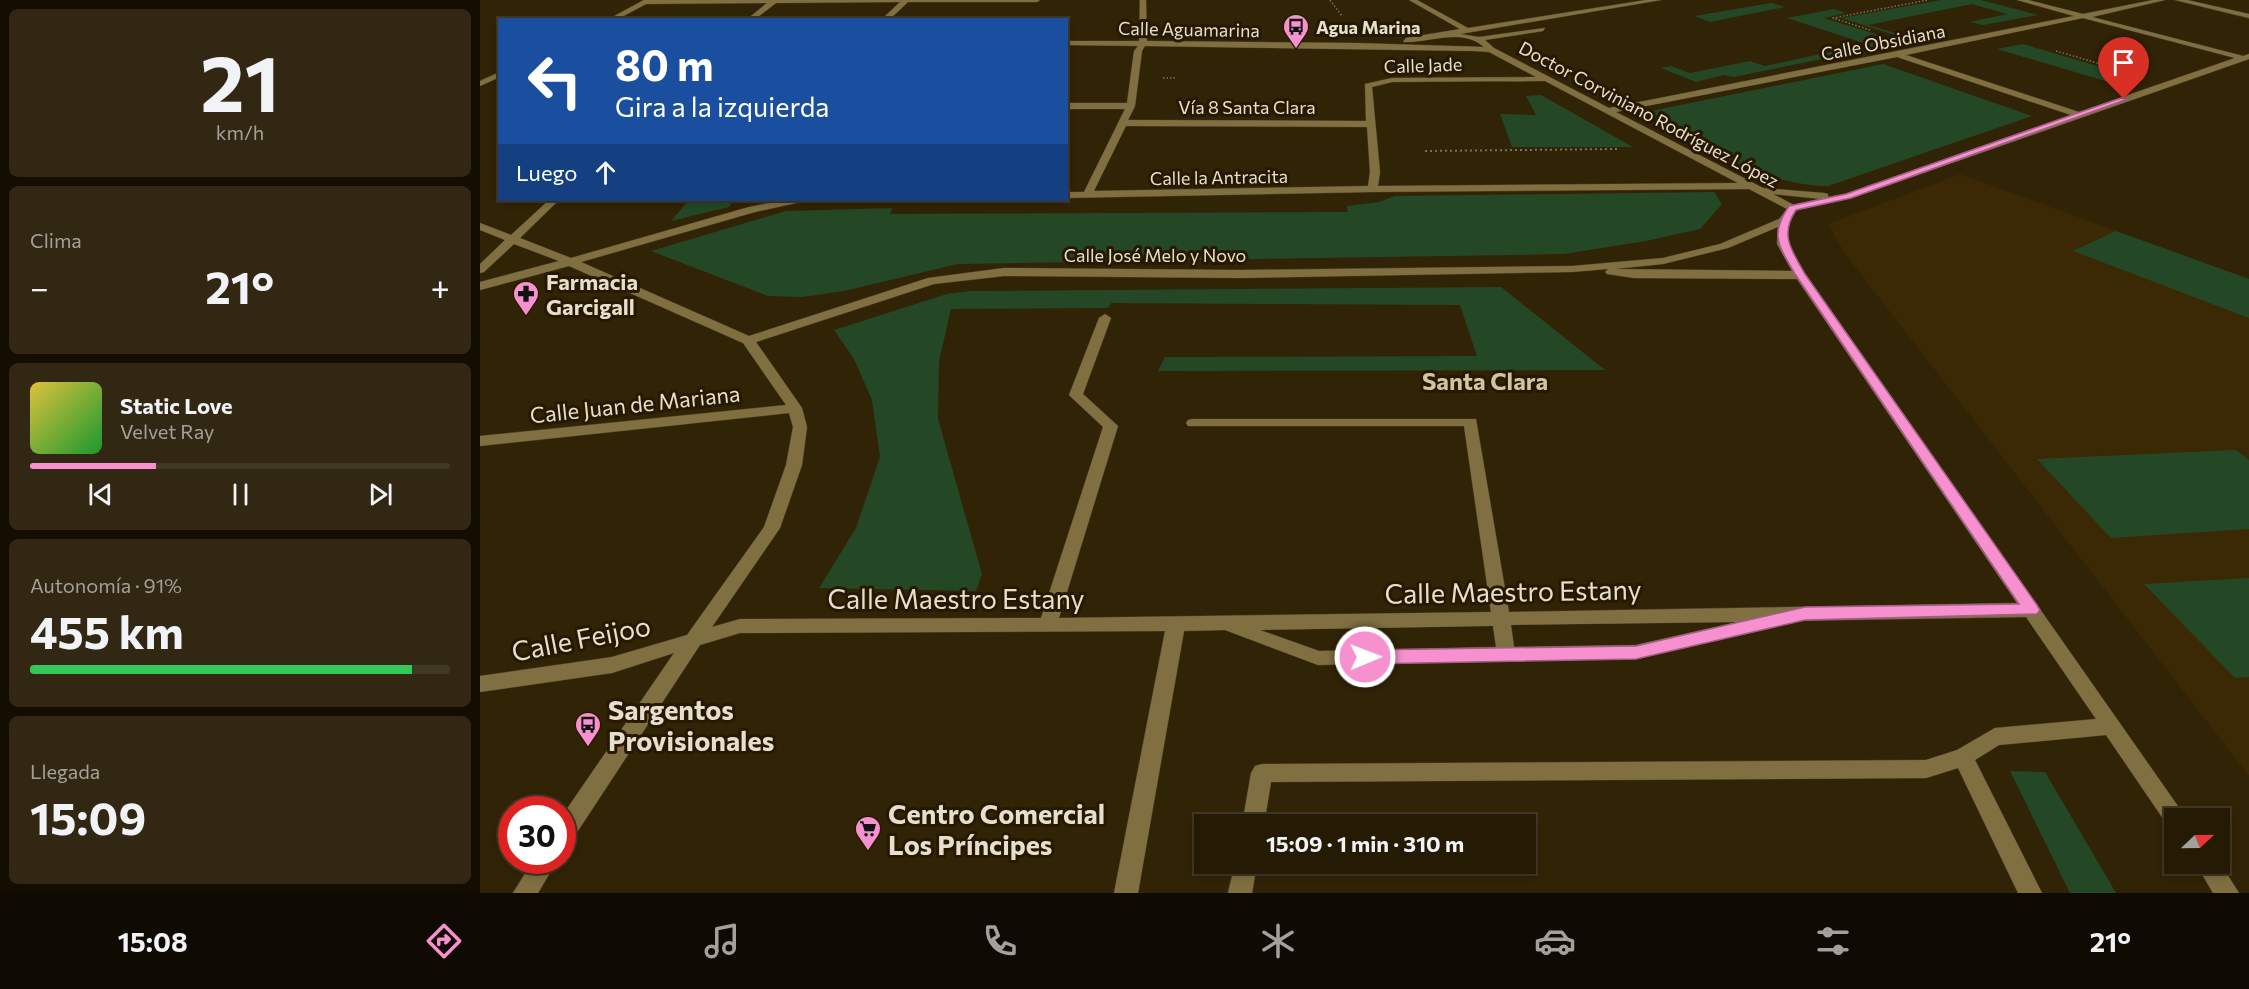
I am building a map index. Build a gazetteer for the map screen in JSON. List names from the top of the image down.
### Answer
{
  "streets": {
    "street": [
      "Calle Aguamarina",
      "Calle Obsidiana",
      "Calle Jade",
      "Vía 8 Santa Clara",
      "Doctor Corviniano Rodríguez López",
      "Calle la Antracita",
      "Calle José Melo y Novo",
      "Calle Juan de Mariana",
      "Calle Maestro Estany",
      "Calle Feijoo"
    ]
  },
  "crossings": [
    ["Calle Aguamarina", "Doctor Corviniano Rodríguez López"],
    ["Calle Obsidiana", "Doctor Corviniano Rodríguez López"],
    ["Calle Jade", "Vía 8 Santa Clara"],
    ["Calle Jade", "Doctor Corviniano Rodríguez López"],
    ["Calle Jade", "Calle la Antracita"],
    ["Doctor Corviniano Rodríguez López", "Calle la Antracita"],
    ["Calle Maestro Estany", "Calle Feijoo"]
  ],
  "districts": ["Santa Clara"],
  "places": {
    "bus stop": ["Agua Marina", "Sargentos Provisionales"],
    "pharmacy": ["Farmacia Garcigall"],
    "supermarket": ["Centro Comercial Los Príncipes"]
  },
  "north": "right",
  "page": {
    "tile": [
      ["21", "km/h"],
      "Clima",
      ["Autonomía · 91%", "455 km"],
      ["Llegada", "15:09"]
    ],
    "turn": ["80 m", "Gira a la izquierda"],
    "then": "Luego",
    "heat": ["−", "21°", "+"],
    "song": ["Static Love", "Velvet Ray"],
    "limit": "30",
    "trip": "15:09 · 1 min · 310 m",
    "tabs": ["15:08", "21°"]
  }
}
